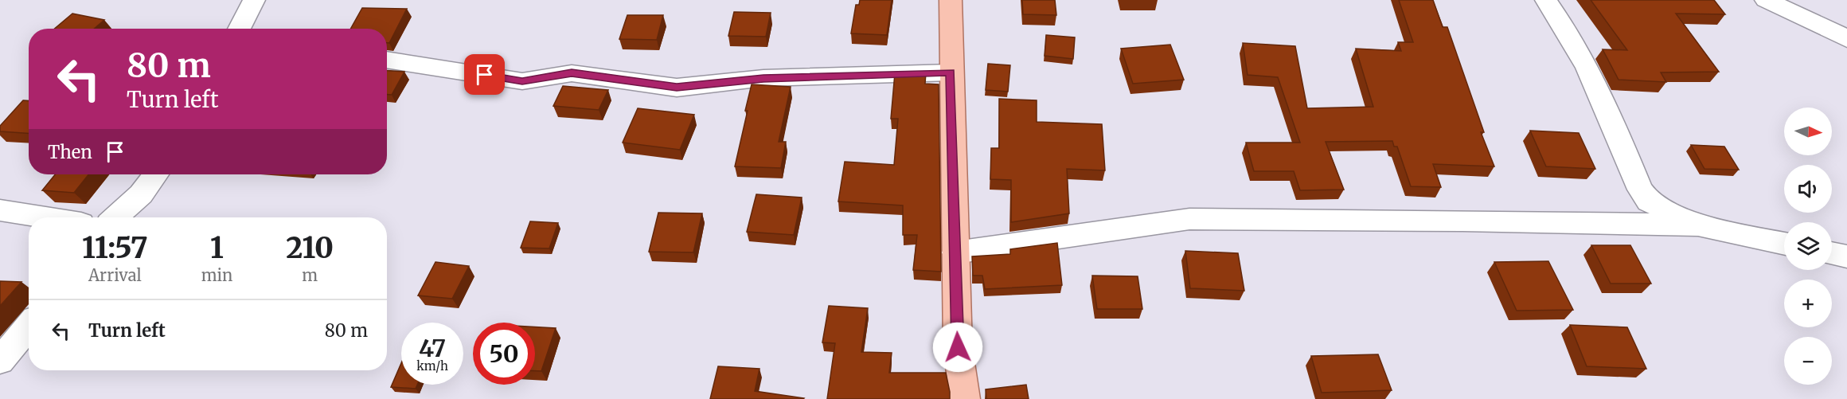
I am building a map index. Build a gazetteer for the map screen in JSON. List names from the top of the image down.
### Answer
{
  "north": "right",
  "page": {
    "turn": ["80 m", "Turn left"],
    "map_buttons": ["+", "−"],
    "then": "Then",
    "eta": [
      "11:57",
      "Arrival",
      "1",
      "min",
      "210",
      "m"
    ],
    "list": [
      {
        "name": "Turn left",
        "value": "80 m"
      }
    ],
    "speed": "47 km/h",
    "limit": "50"
  }
}
